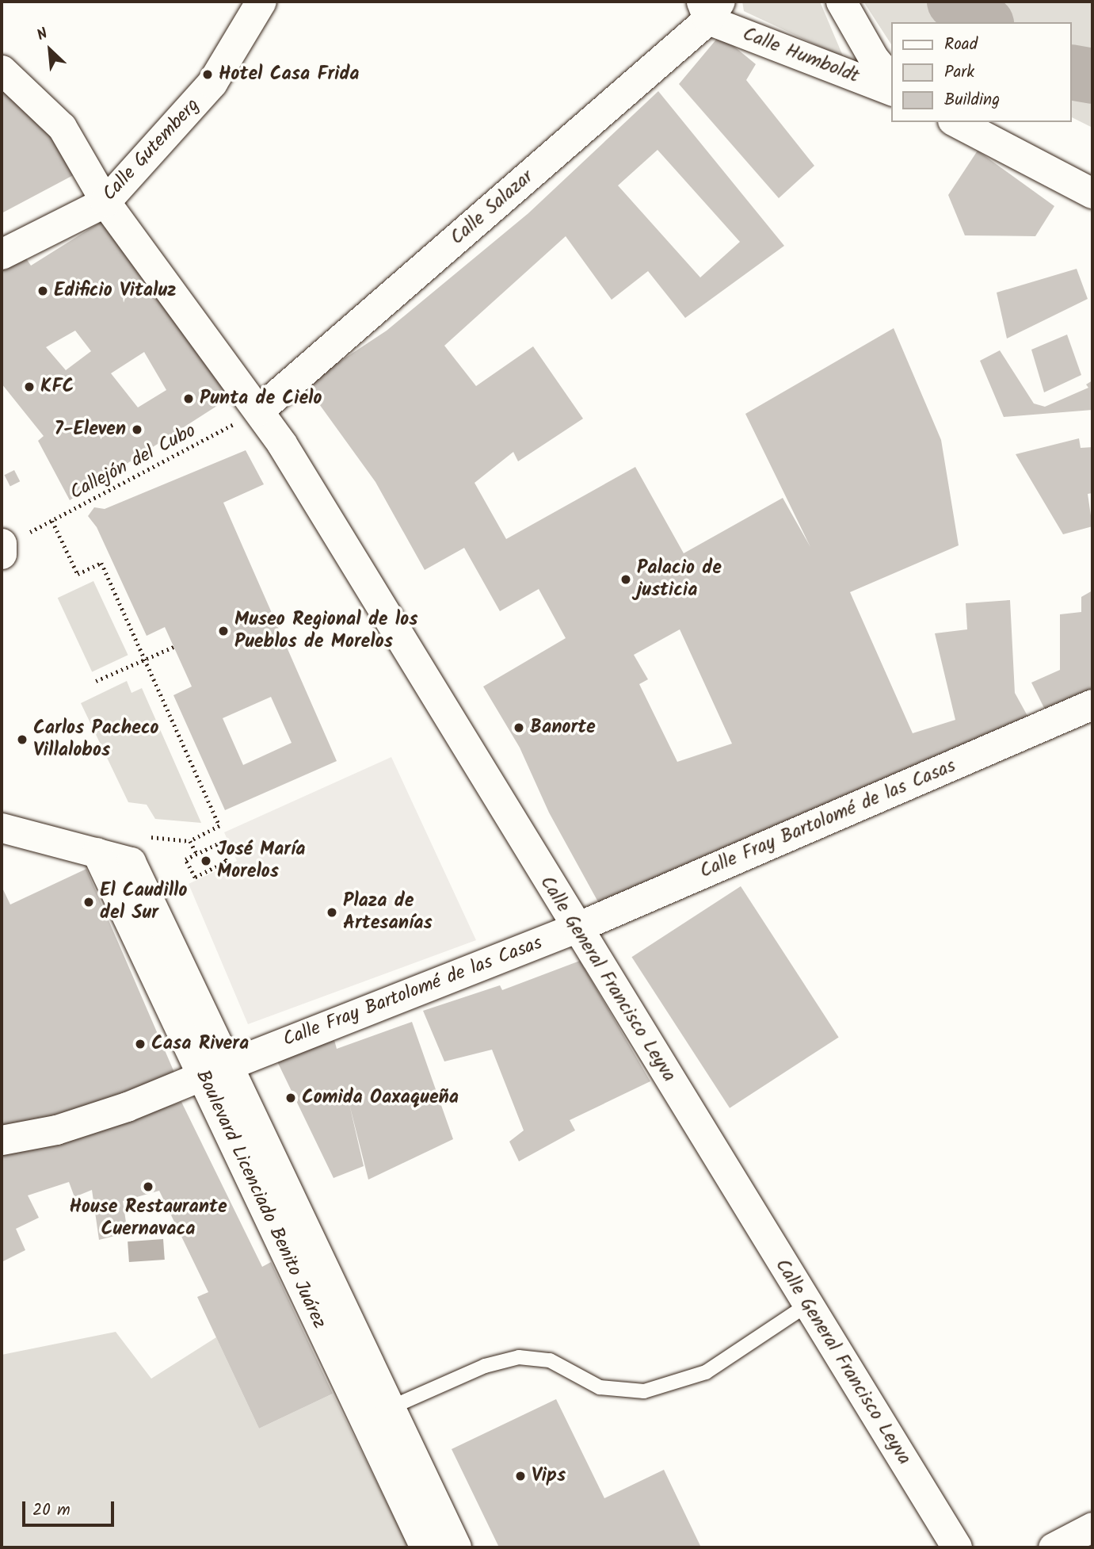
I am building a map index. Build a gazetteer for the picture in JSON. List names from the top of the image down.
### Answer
{
  "streets": {
    "street": [
      "Calle Humboldt",
      "Calle Gutemberg",
      "Calle Salazar",
      "Calle Fray Bartolomé de las Casas",
      "Calle General Francisco Leyva",
      "Boulevard Licenciado Benito Juárez"
    ],
    "path": ["Callejón del Cubo"]
  },
  "crossings": [
    ["Calle Humboldt", "Calle Salazar"],
    ["Calle Gutemberg", "Calle General Francisco Leyva"],
    ["Calle Salazar", "Callejón del Cubo"],
    ["Calle Salazar", "Calle General Francisco Leyva"],
    ["Callejón del Cubo", "Calle General Francisco Leyva"],
    ["Calle Fray Bartolomé de las Casas", "Calle General Francisco Leyva"],
    ["Calle Fray Bartolomé de las Casas", "Boulevard Licenciado Benito Juárez"]
  ],
  "places": [
    "Hotel Casa Frida",
    "Edificio Vitaluz",
    "KFC",
    "Punta de Cielo",
    "7-Eleven",
    "Palacio de justicia",
    "Museo Regional de los Pueblos de Morelos",
    "Banorte",
    "Carlos Pacheco Villalobos",
    "José María Morelos",
    "El Caudillo del Sur",
    "Plaza de Artesanías",
    "Casa Rivera",
    "Comida Oaxaqueña",
    "House Restaurante Cuernavaca",
    "Vips"
  ],
  "legend": ["Road", "Park", "Building"],
  "scale_bar": "20 m",
  "north": "top left"
}
